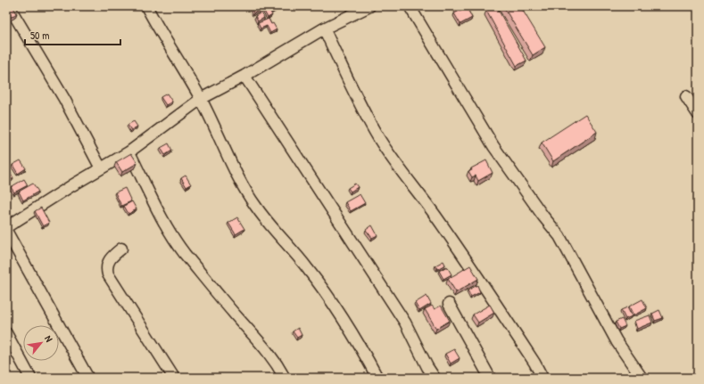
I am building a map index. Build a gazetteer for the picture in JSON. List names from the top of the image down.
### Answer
{
  "scale_bar": "50 m",
  "north": "top right"
}
